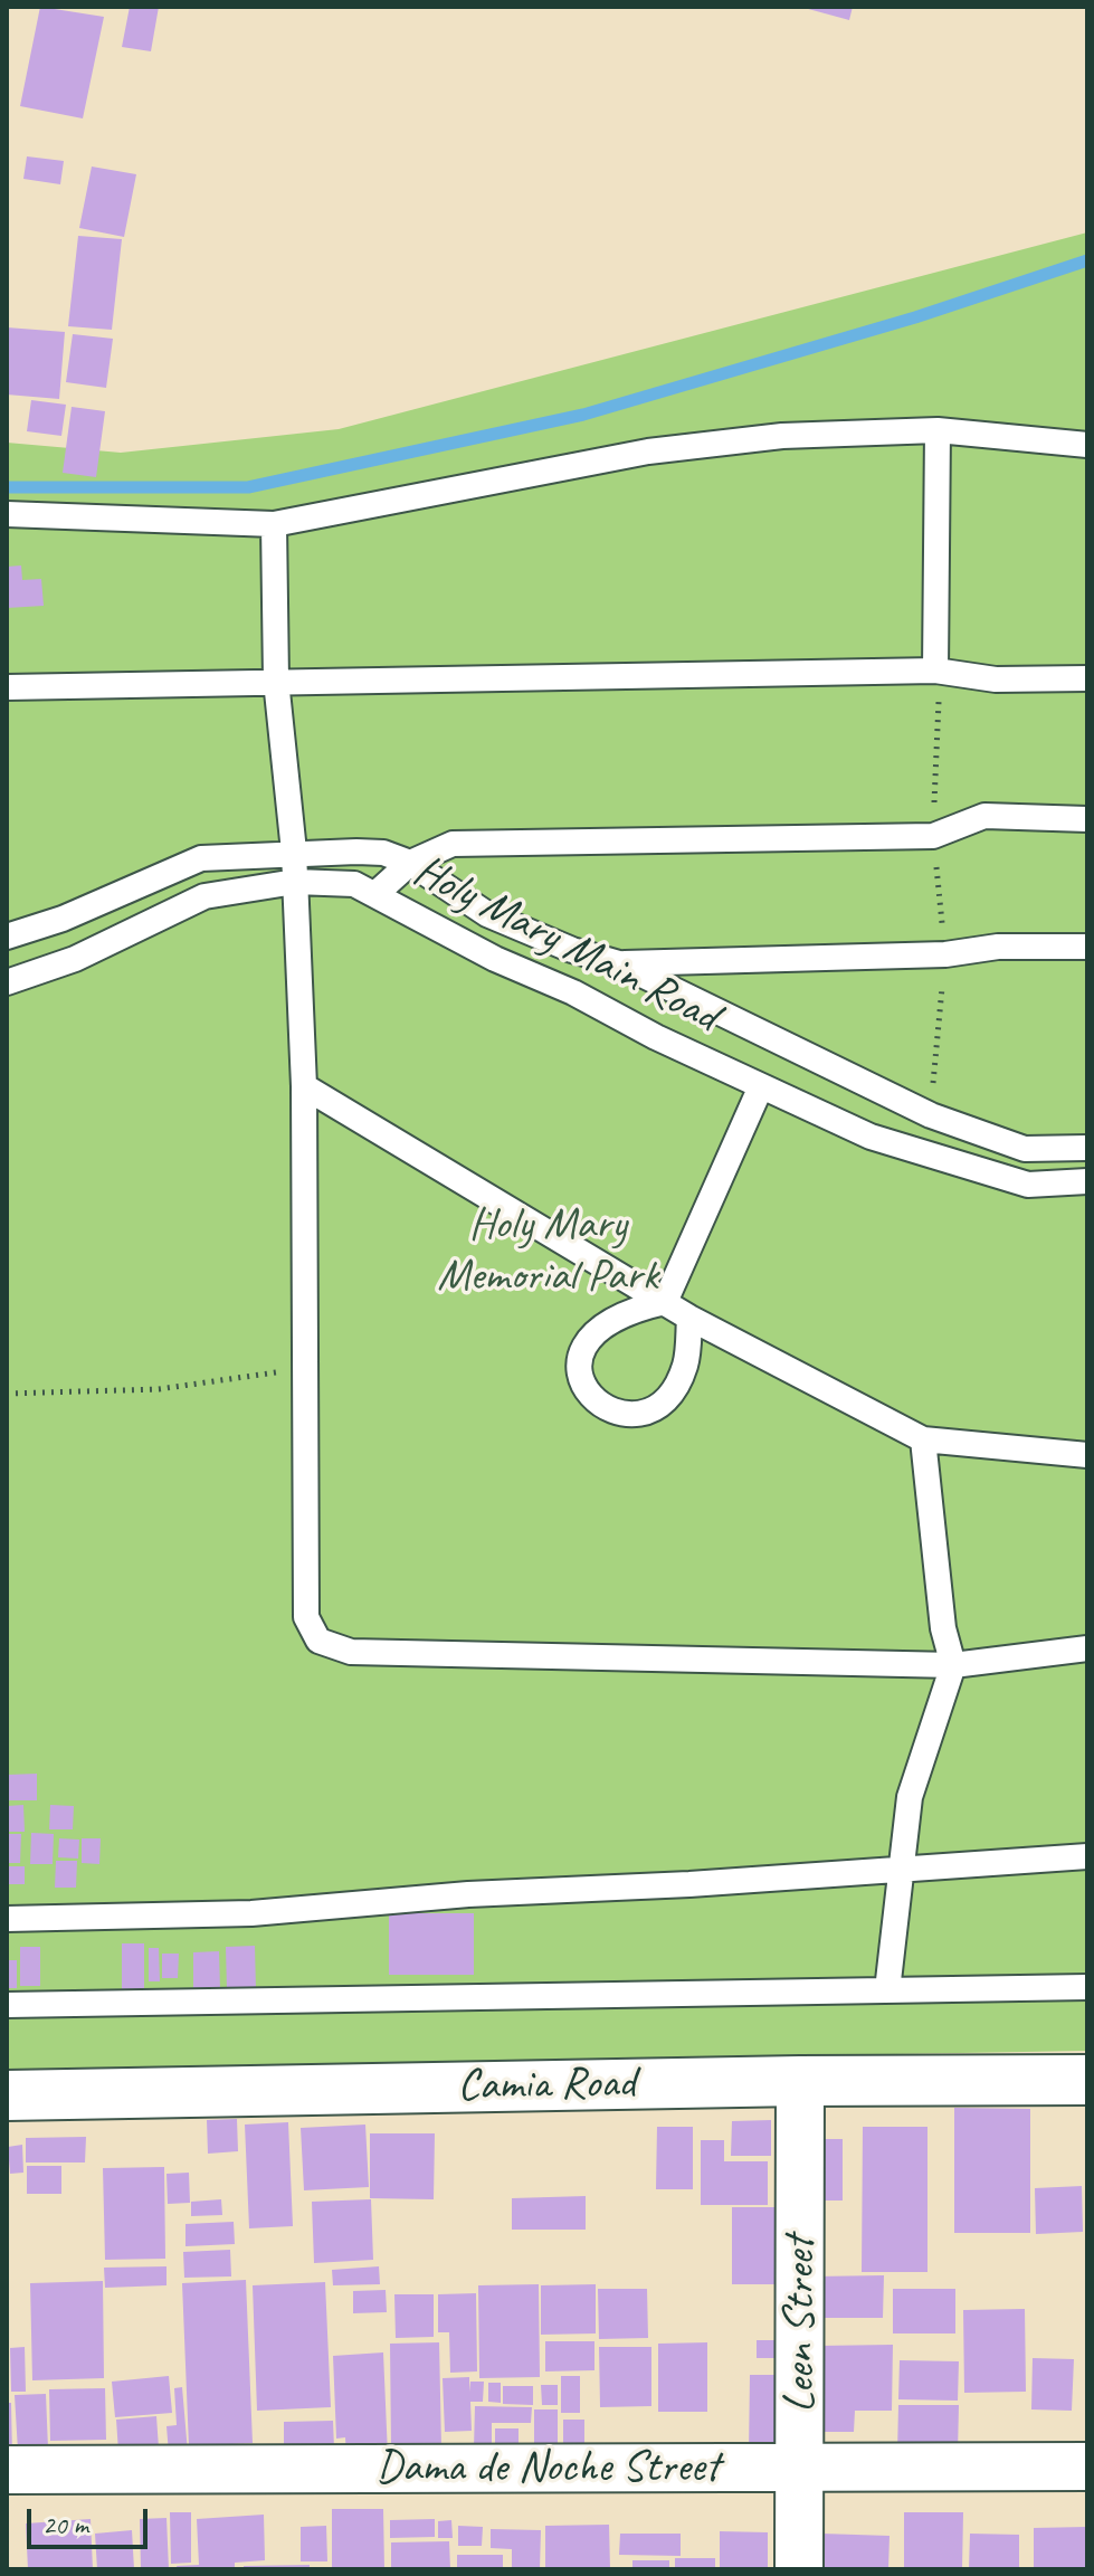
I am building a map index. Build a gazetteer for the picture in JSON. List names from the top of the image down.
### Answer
{
  "streets": {
    "street": ["Camia Road", "Leen Street", "Dama de Noche Street"],
    "lane": ["Holy Mary Main Road"]
  },
  "crossings": [
    ["Camia Road", "Leen Street"],
    ["Leen Street", "Dama de Noche Street"]
  ],
  "parks": ["Holy Mary Memorial Park"],
  "scale_bar": "20 m"
}
